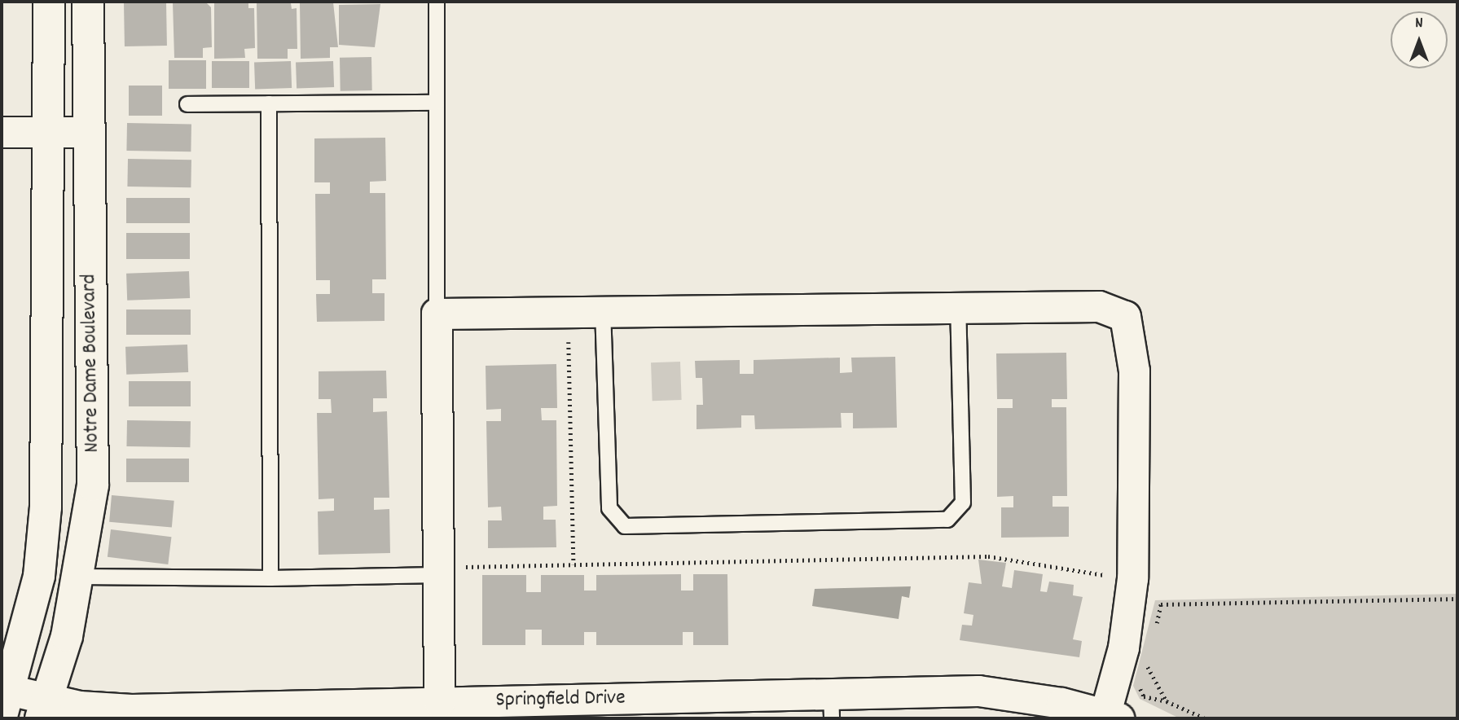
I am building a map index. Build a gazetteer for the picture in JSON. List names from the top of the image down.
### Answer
{
  "streets": {
    "street": ["Notre Dame Boulevard", "Springfield Drive"]
  },
  "crossings": [
    ["Notre Dame Boulevard", "Springfield Drive"]
  ],
  "north": "top"
}
